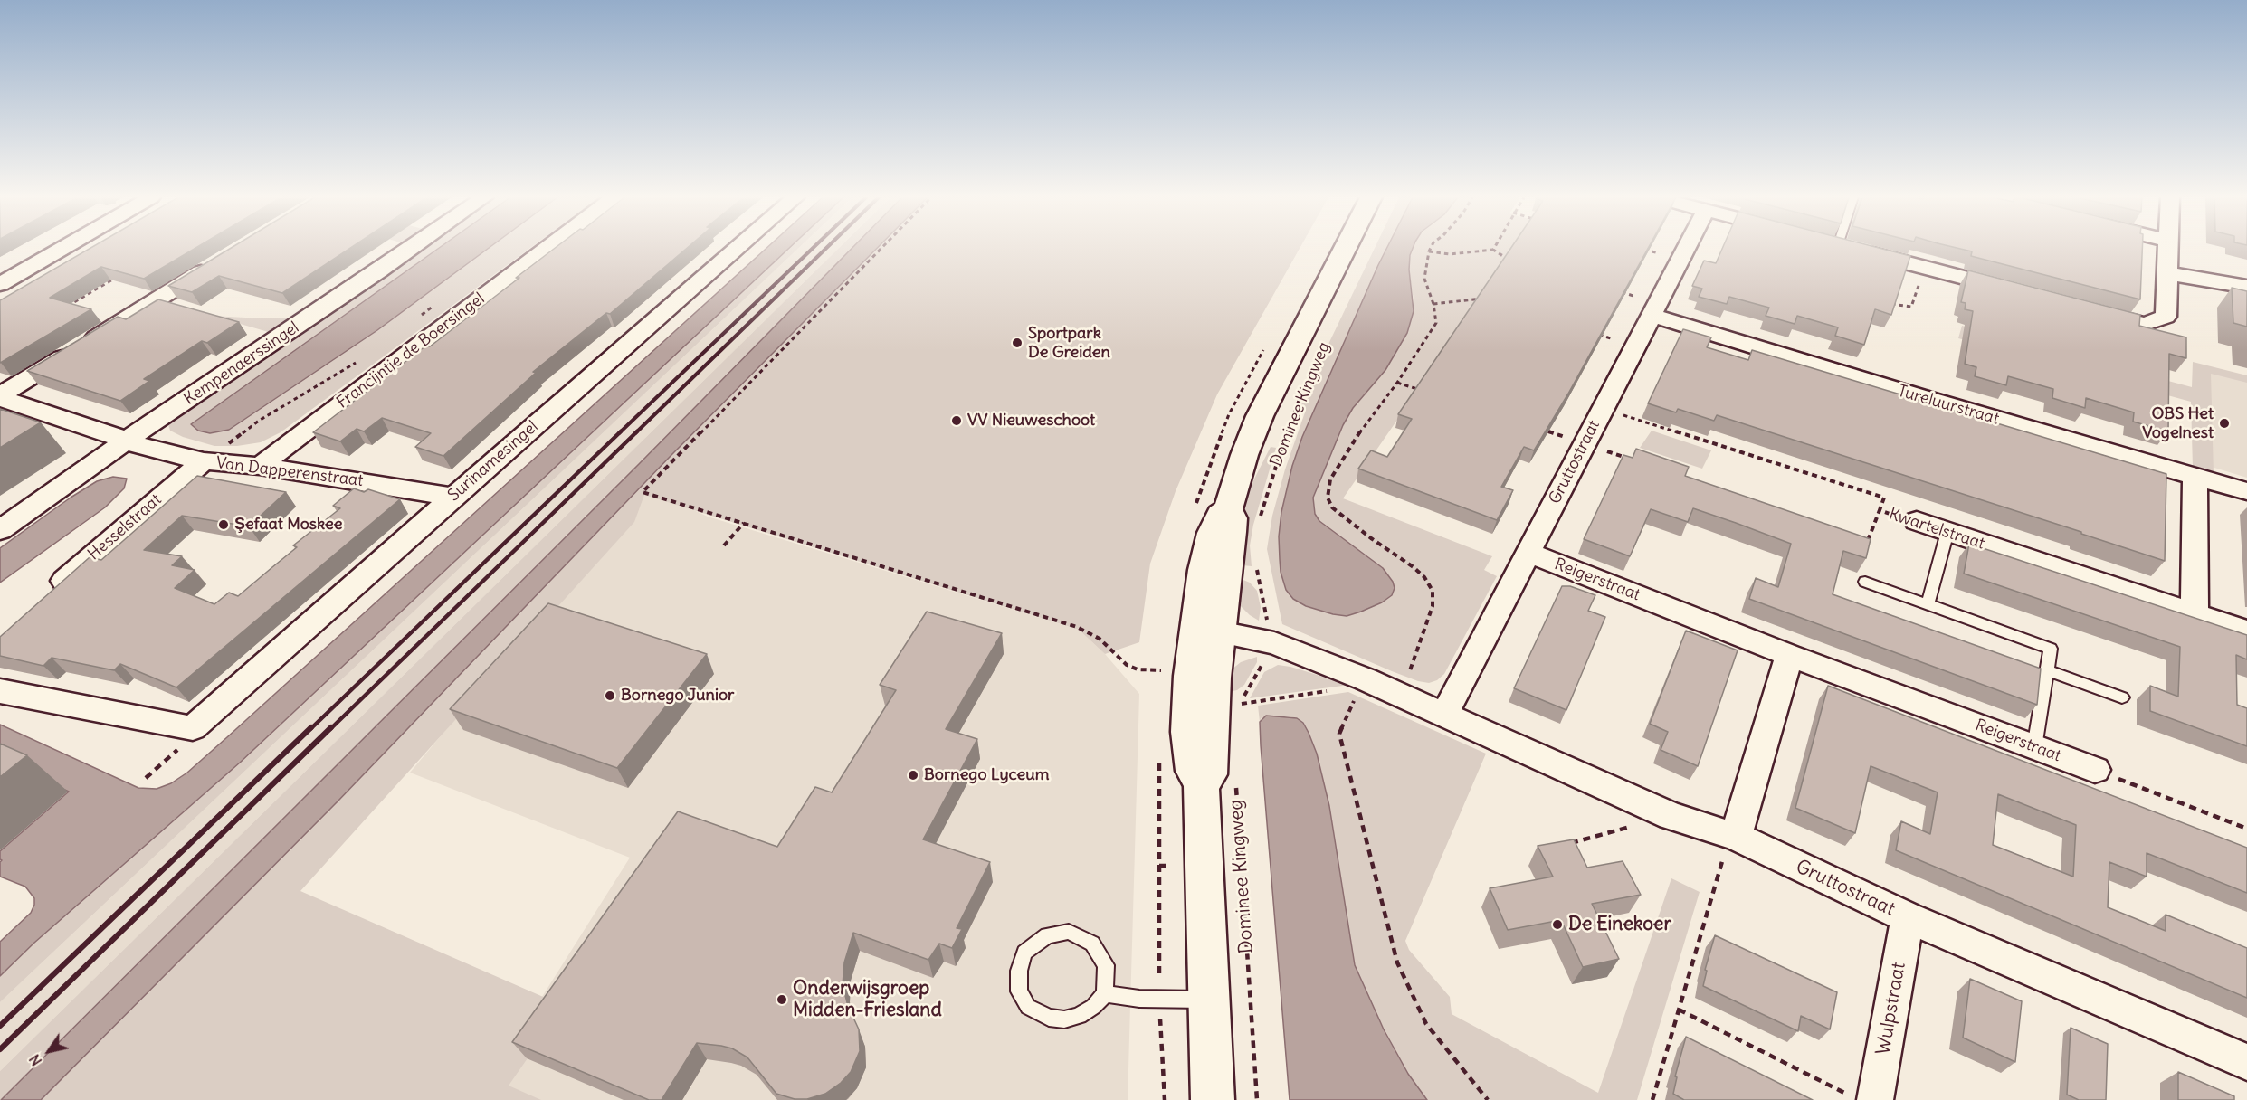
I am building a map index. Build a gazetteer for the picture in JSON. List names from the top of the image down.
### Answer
{
  "streets": {
    "main road": ["Dominee Kingweg"],
    "street": [
      "Francijntje de Boersingel",
      "Kempenaerssingel",
      "Tureluurstraat",
      "Surinamesingel",
      "Gruttostraat",
      "Van Dapperenstraat",
      "Hesselstraat",
      "Kwartelstraat",
      "Reigerstraat",
      "Wulpstraat"
    ]
  },
  "crossings": [
    ["Francijntje de Boersingel", "Van Dapperenstraat"],
    ["Kempenaerssingel", "Van Dapperenstraat"],
    ["Dominee Kingweg", "Gruttostraat"],
    ["Tureluurstraat", "Gruttostraat"],
    ["Surinamesingel", "Van Dapperenstraat"],
    ["Gruttostraat", "Kwartelstraat"],
    ["Gruttostraat", "Reigerstraat"],
    ["Gruttostraat", "Wulpstraat"],
    ["Van Dapperenstraat", "Hesselstraat"]
  ],
  "places": [
    "Sportpark De Greiden",
    "VV Nieuweschoot",
    "OBS Het Vogelnest",
    "Şefaat Moskee",
    "Bornego Junior",
    "Bornego Lyceum",
    "De Einekoer",
    "Onderwijsgroep Midden-Friesland"
  ],
  "north": "bottom left"
}
